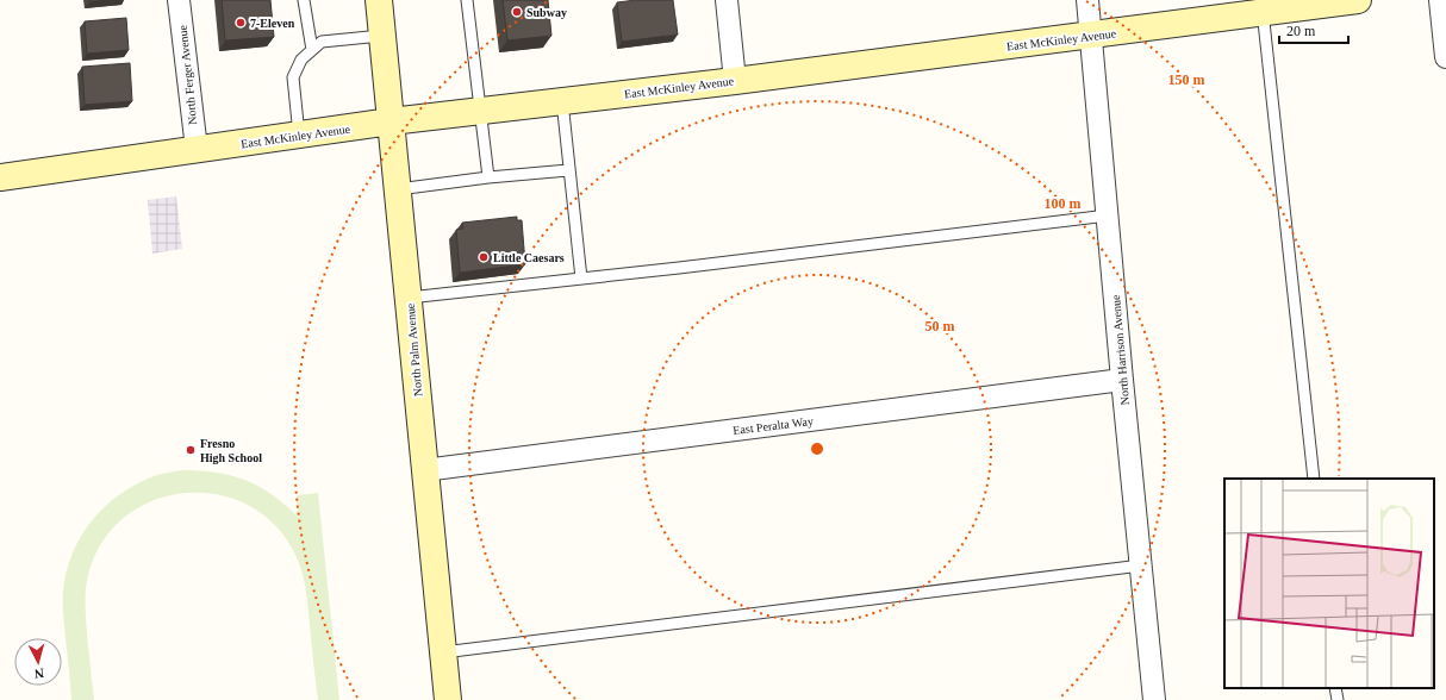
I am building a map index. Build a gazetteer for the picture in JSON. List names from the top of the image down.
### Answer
{
  "streets": {
    "main road": ["East McKinley Avenue", "North Palm Avenue"],
    "street": ["North Ferger Avenue", "North Harrison Avenue", "East Peralta Way"]
  },
  "crossings": [
    ["East McKinley Avenue", "North Ferger Avenue"],
    ["East McKinley Avenue", "North Palm Avenue"],
    ["East McKinley Avenue", "North Harrison Avenue"],
    ["North Palm Avenue", "East Peralta Way"],
    ["North Harrison Avenue", "East Peralta Way"]
  ],
  "places": [
    "Subway",
    "7-Eleven",
    "Little Caesars",
    "Fresno High School"
  ],
  "scale_bar": "20 m",
  "north": "bottom",
  "rings": ["150 m", "100 m", "50 m"]
}
